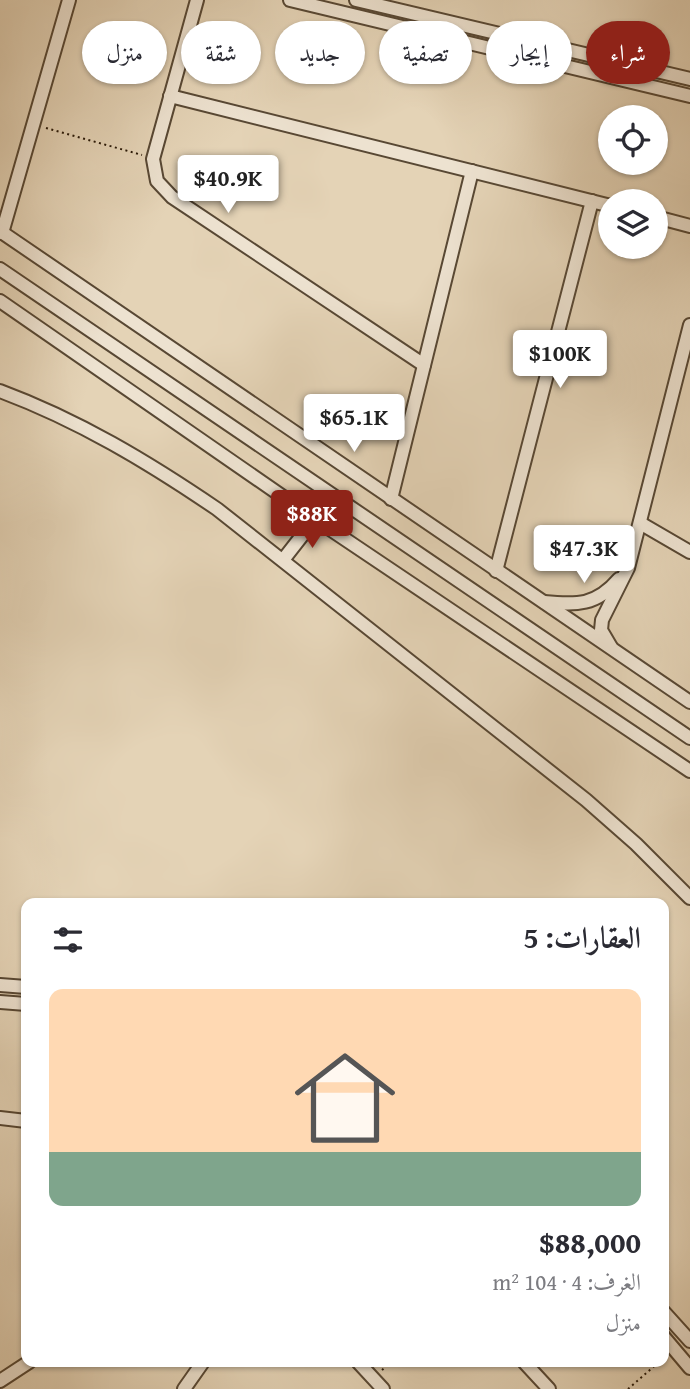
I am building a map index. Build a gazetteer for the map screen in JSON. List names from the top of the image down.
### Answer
{
  "page": {
    "chip": [
      "شراء",
      "إيجار",
      "تصفية",
      "جديد",
      "شقة",
      "منزل"
    ],
    "price": [
      "$40.9K",
      "$100K",
      "$65.1K",
      "$88K",
      "$47.3K"
    ],
    "heading": "العقارات: 5",
    "list": [
      {
        "name": "$88,000",
        "note": "الغرف: 4 · 104 m² · منزل"
      }
    ]
  }
}
